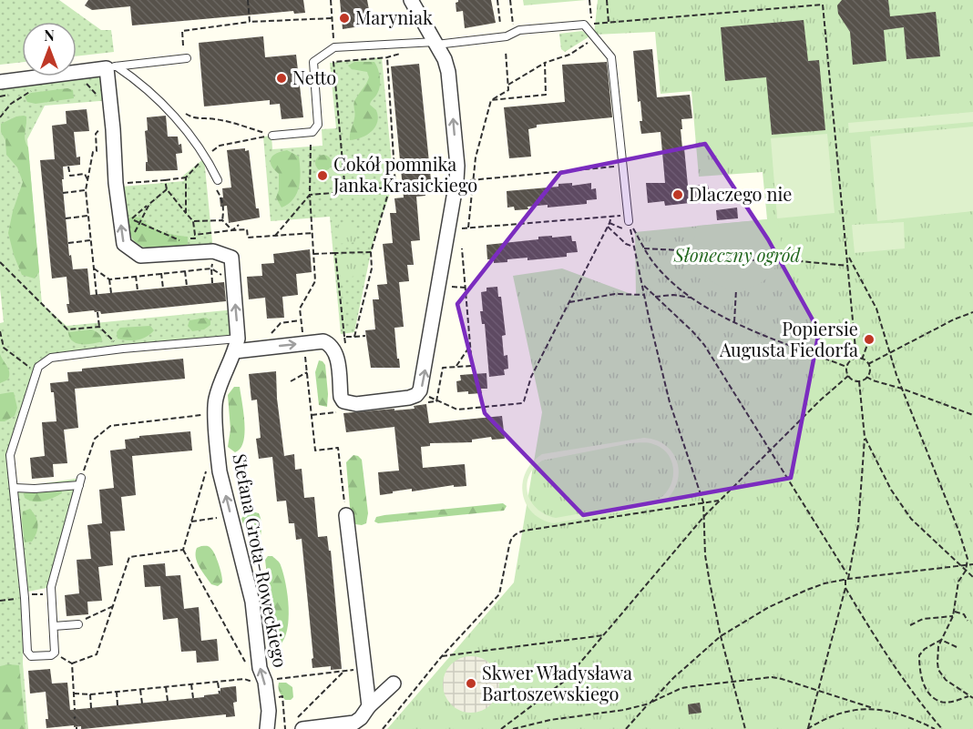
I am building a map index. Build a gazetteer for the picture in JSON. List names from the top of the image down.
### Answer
{
  "streets": {
    "street": ["Stefana Grota-Roweckiego"]
  },
  "one_way": ["Stefana Grota-Roweckiego"],
  "parks": ["Słoneczny ogród"],
  "places": [
    "Maryniak",
    "Netto",
    "Cokół pomnika Janka Krasickiego",
    "Dlaczego nie",
    "Popiersie Augusta Fiedorfa",
    "Skwer Władysława Bartoszewskiego"
  ],
  "north": "top"
}
